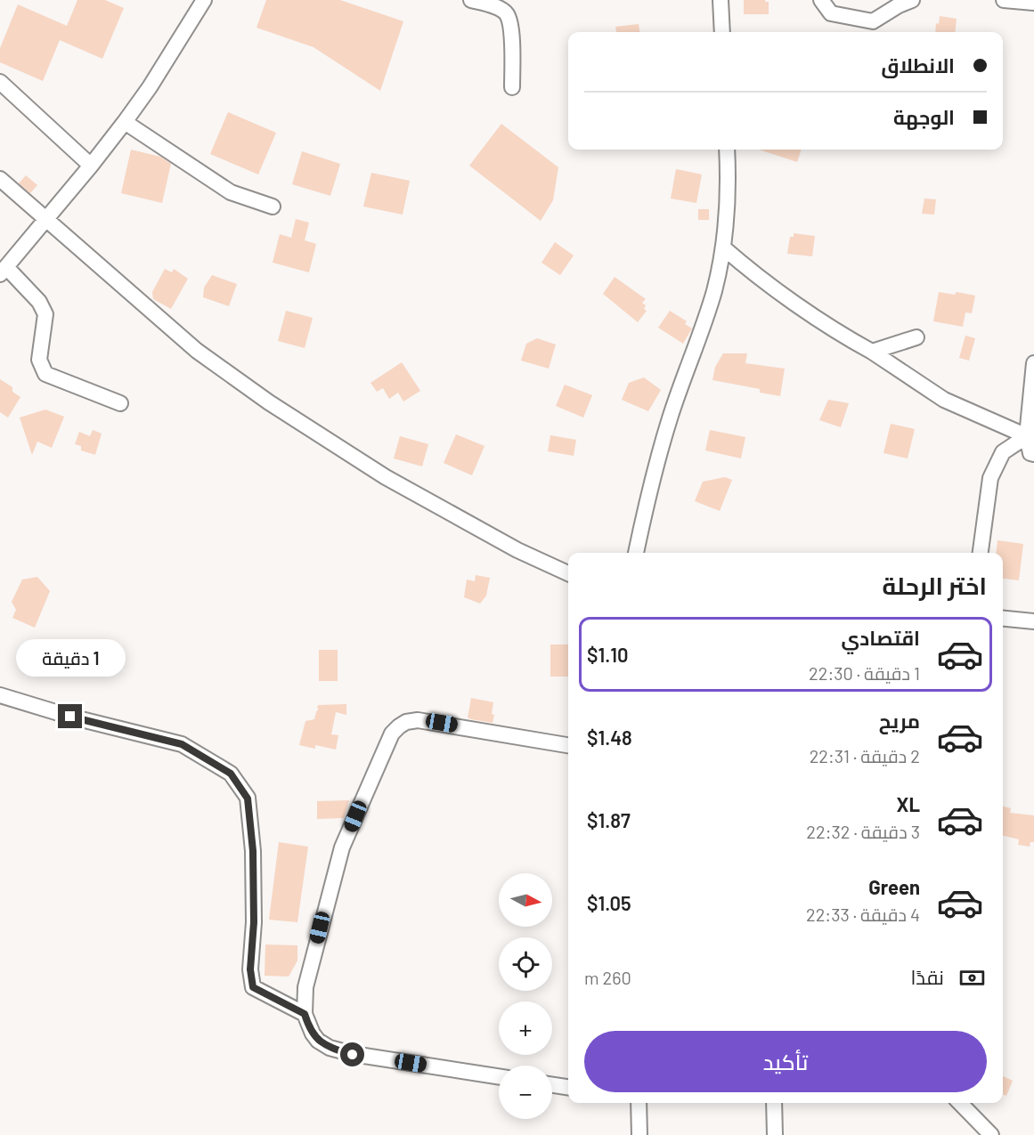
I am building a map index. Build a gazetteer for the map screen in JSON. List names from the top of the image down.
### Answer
{
  "north": "right",
  "page": {
    "banner": ["الانطلاق", "الوجهة"],
    "heading": "اختر الرحلة",
    "list": [
      {
        "name": "اقتصادي",
        "note": "1 دقيقة · 22:30",
        "value": "$1.10"
      },
      {
        "name": "مريح",
        "note": "2 دقيقة · 22:31",
        "value": "$1.48"
      },
      {
        "name": "XL",
        "note": "3 دقيقة · 22:32",
        "value": "$1.87"
      },
      {
        "name": "Green",
        "note": "4 دقيقة · 22:33",
        "value": "$1.05"
      }
    ],
    "bubble": "1 دقيقة",
    "map_buttons": ["+", "−"],
    "pay": ["نقدًا", "260 m"],
    "buttons": "تأكيد"
  }
}
